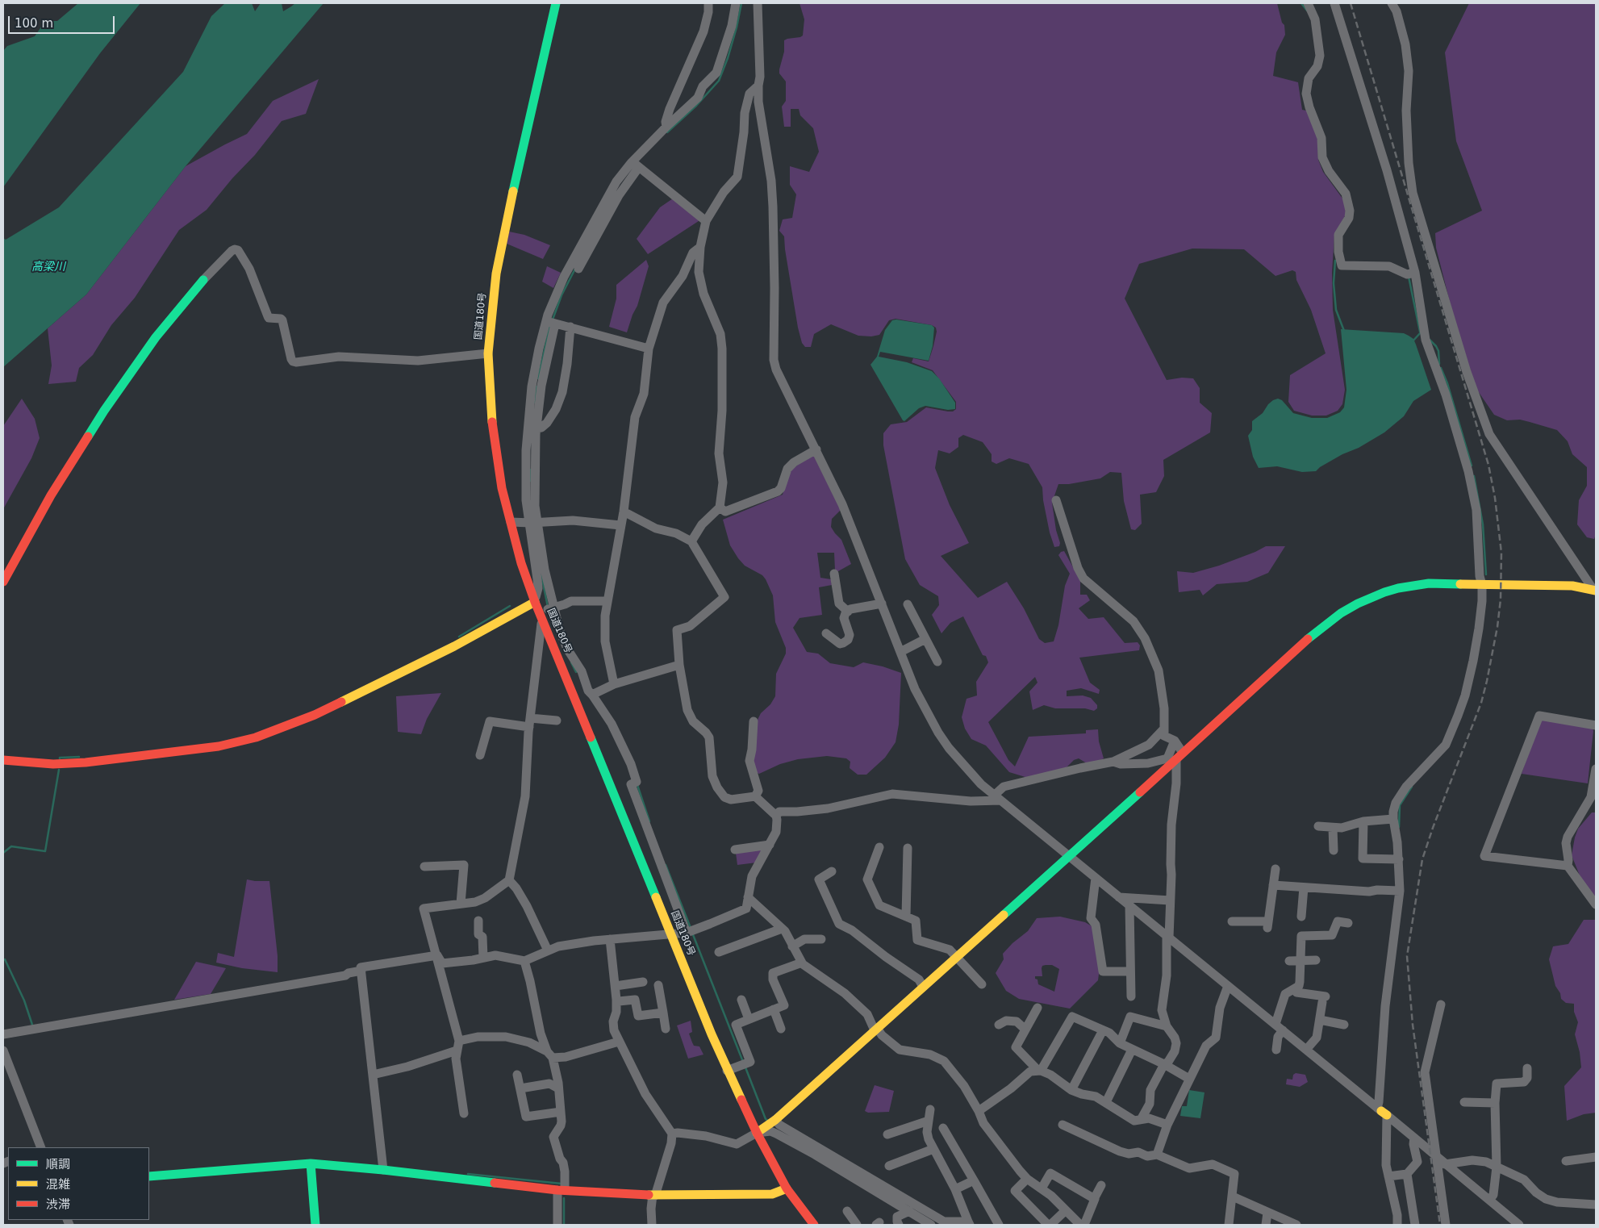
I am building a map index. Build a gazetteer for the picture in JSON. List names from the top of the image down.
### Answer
{
  "streets": {
    "main road": ["国道180号"]
  },
  "water": ["高梁川"],
  "legend": ["順調", "混雑", "渋滞"],
  "scale_bar": "100 m"
}
